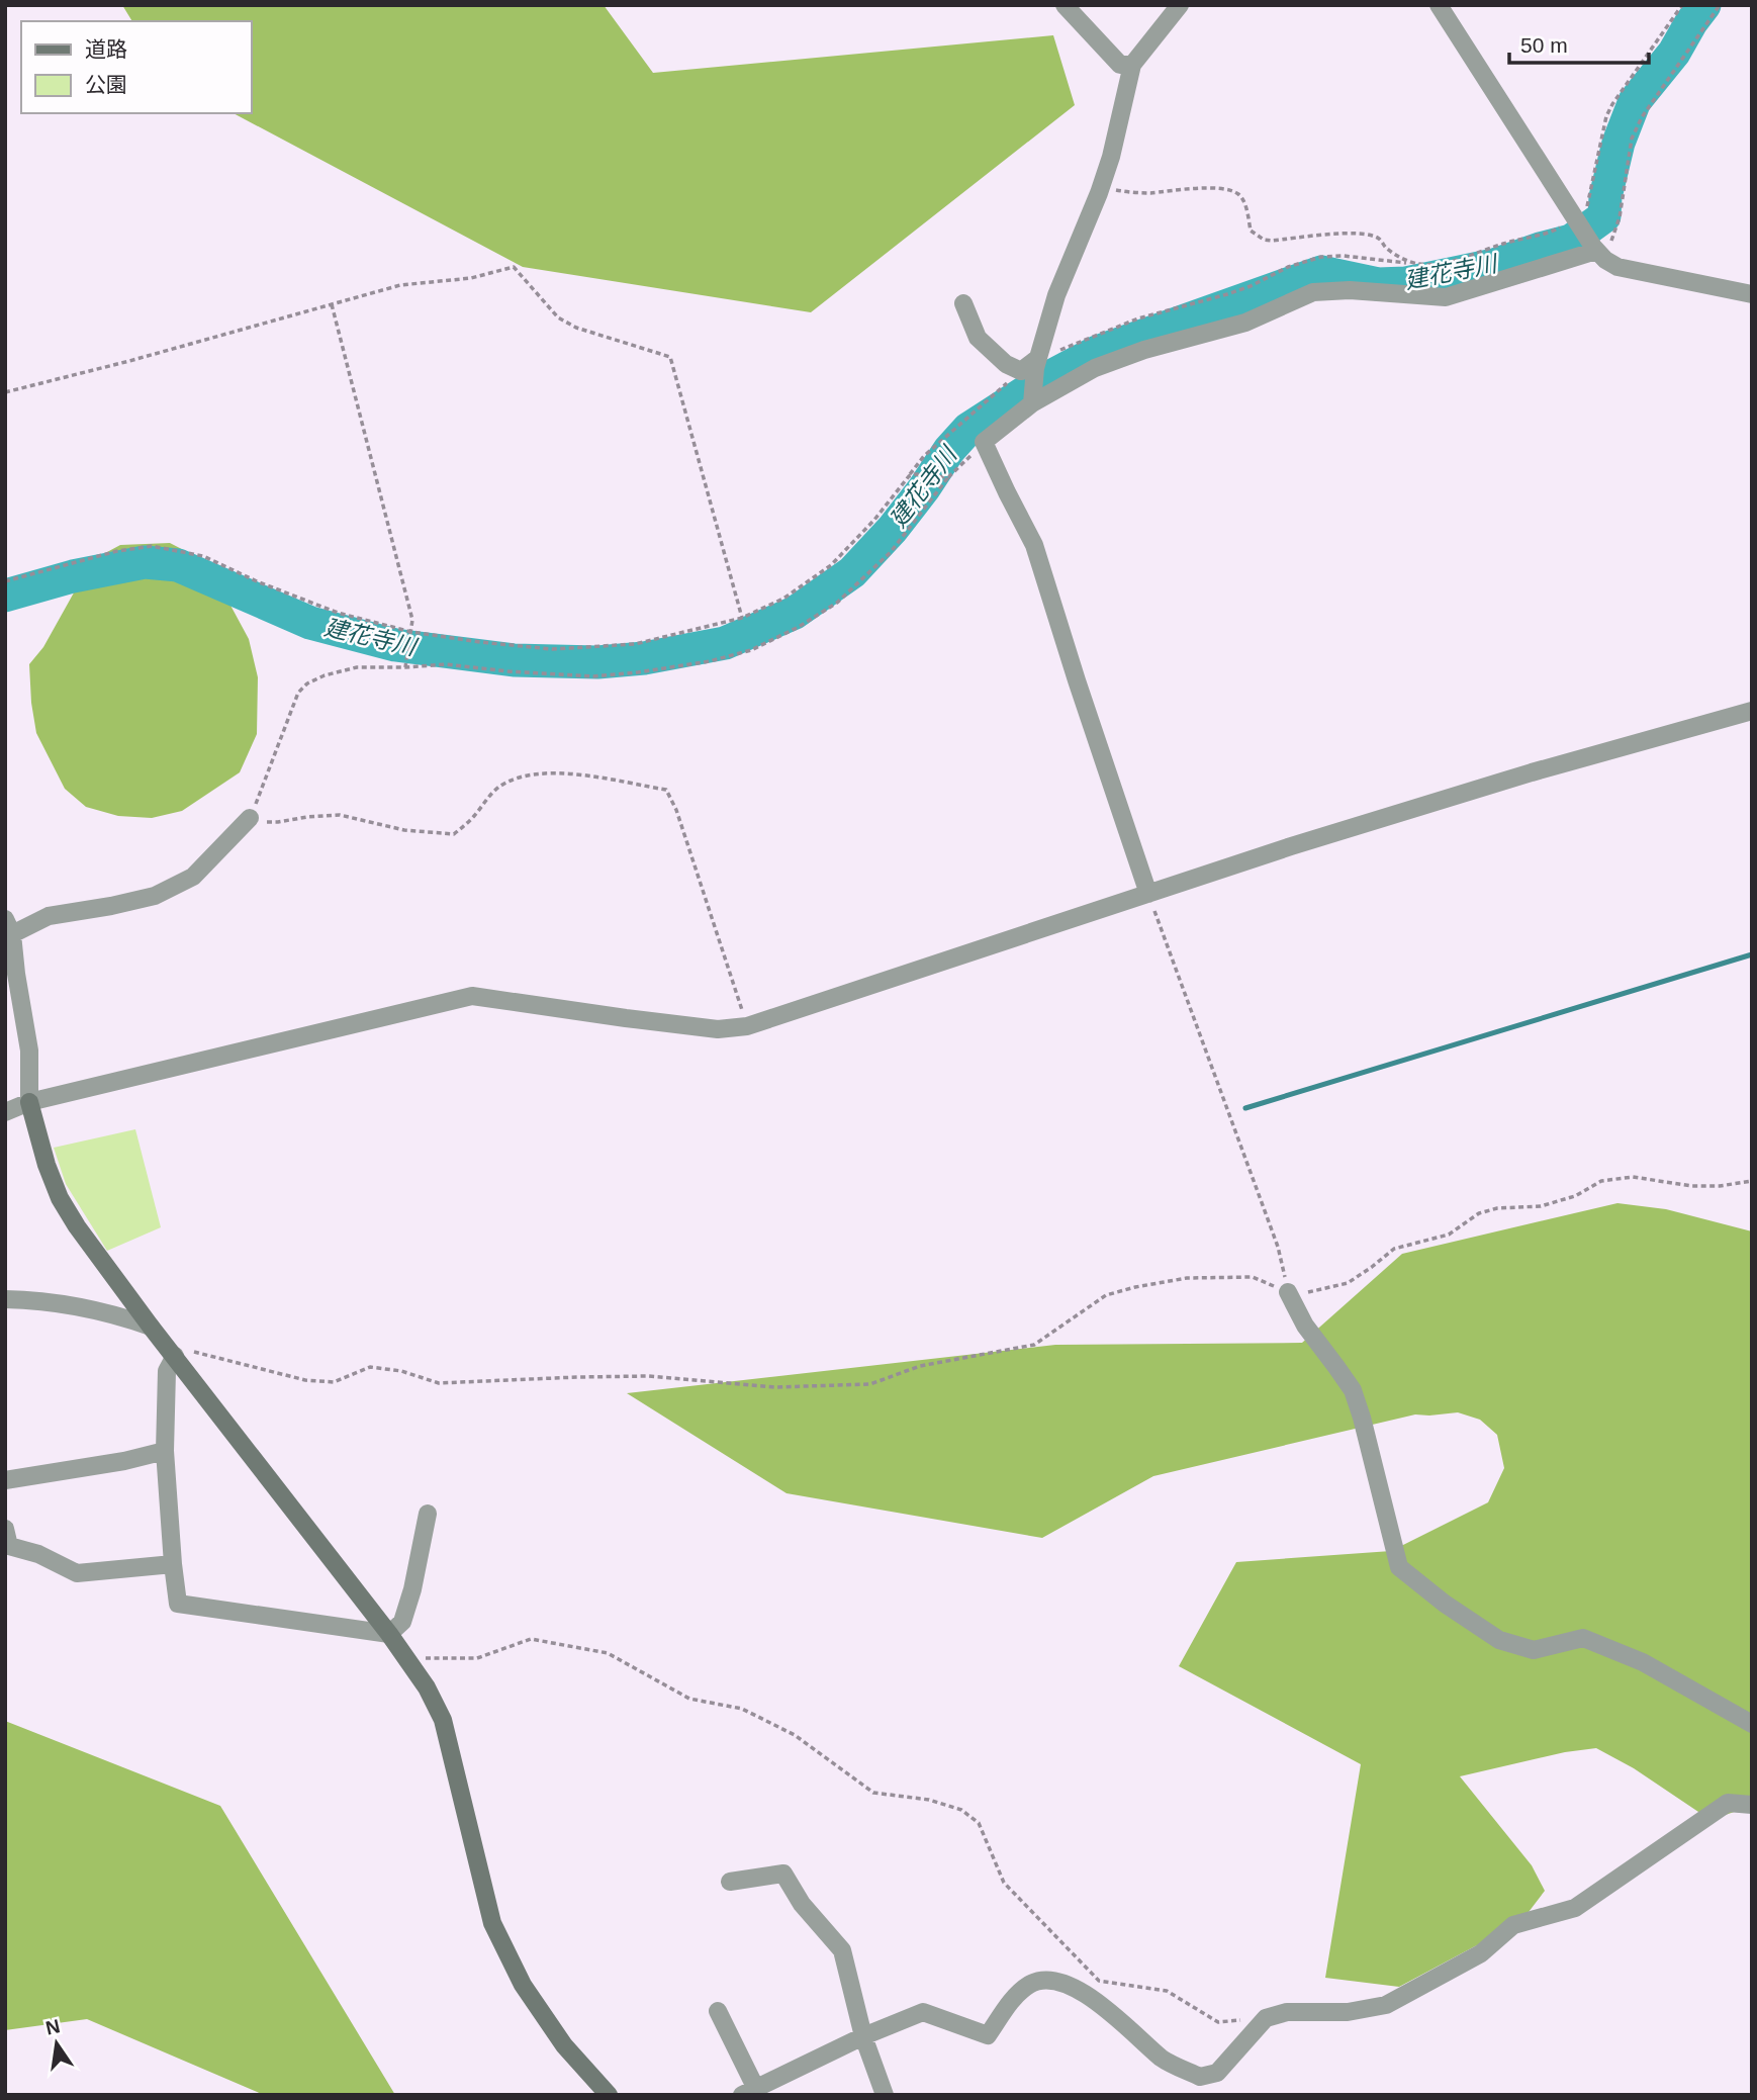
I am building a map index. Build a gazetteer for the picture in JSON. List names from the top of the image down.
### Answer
{
  "water": ["建花寺川"],
  "legend": ["道路", "公園"],
  "scale_bar": "50 m",
  "north": "top"
}
